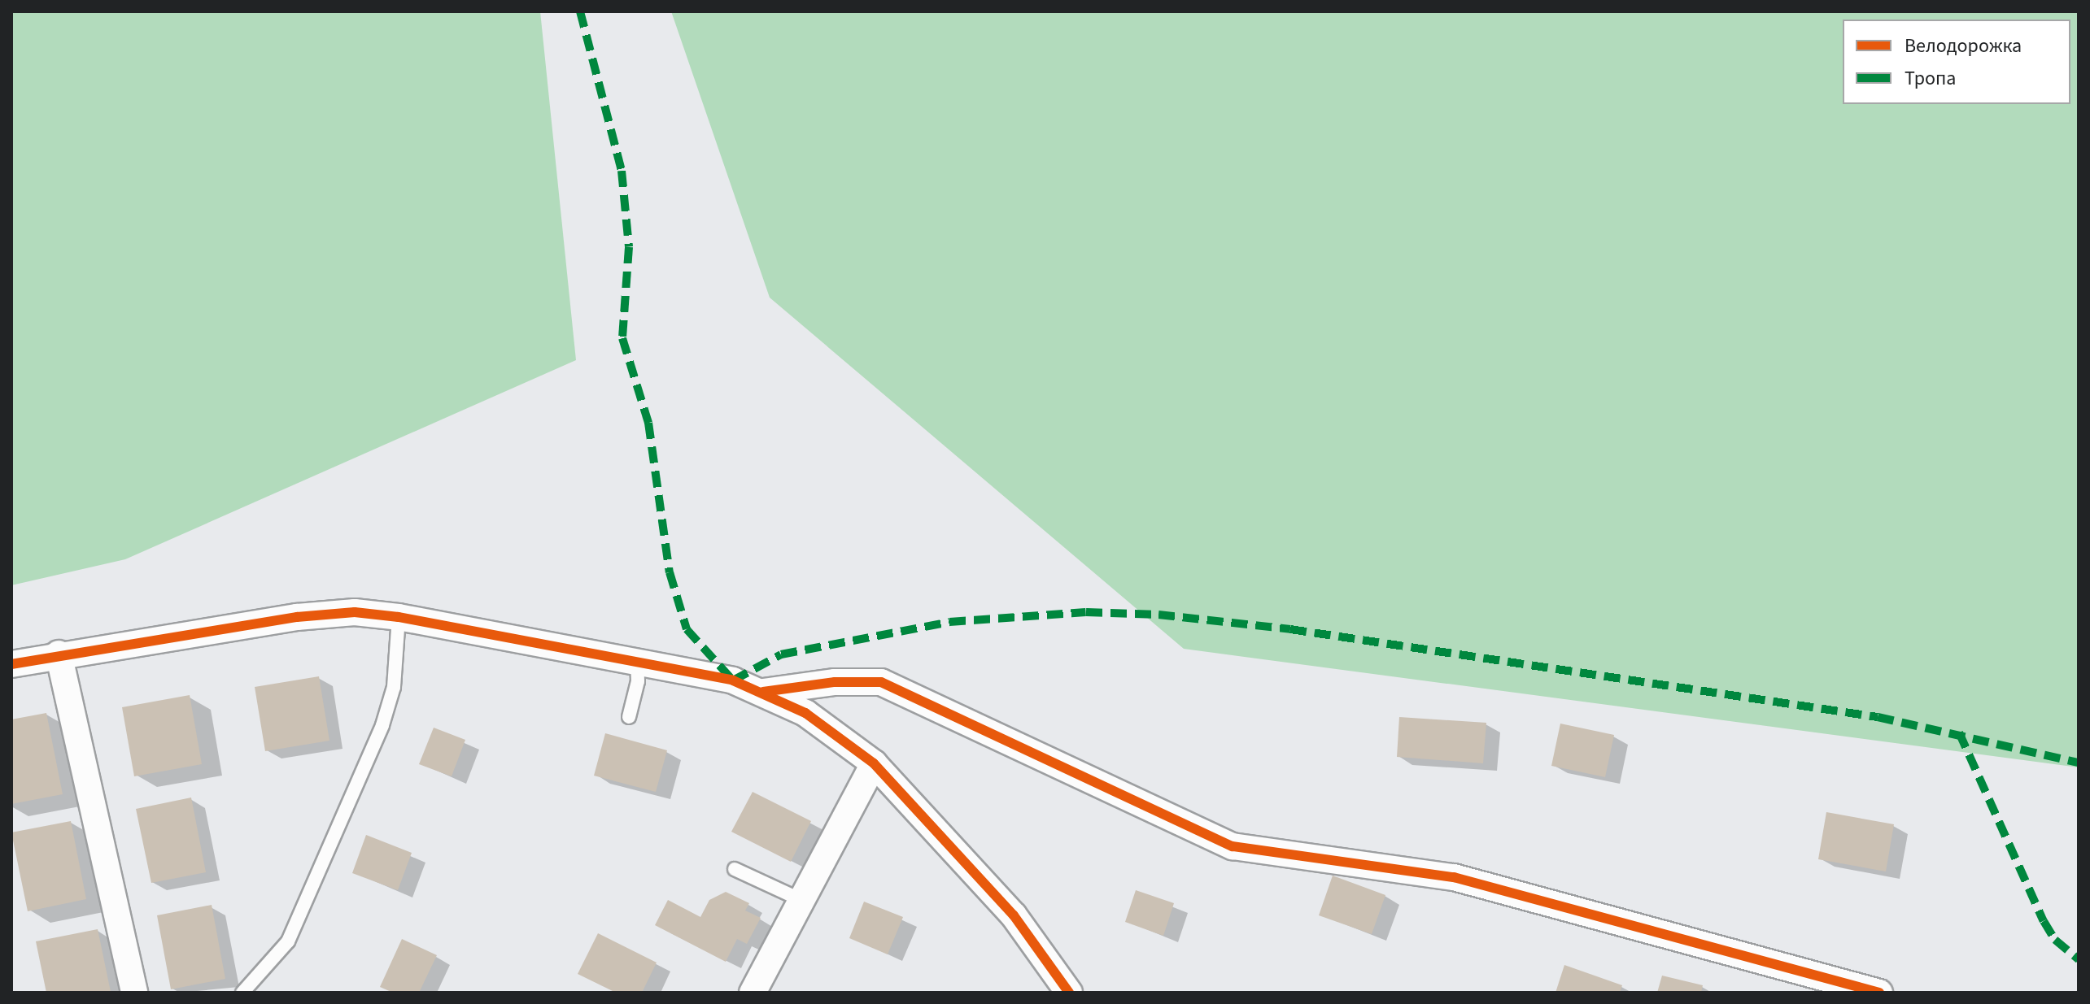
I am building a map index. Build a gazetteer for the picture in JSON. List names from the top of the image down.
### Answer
{
  "legend": ["Велодорожка", "Тропа"]
}
